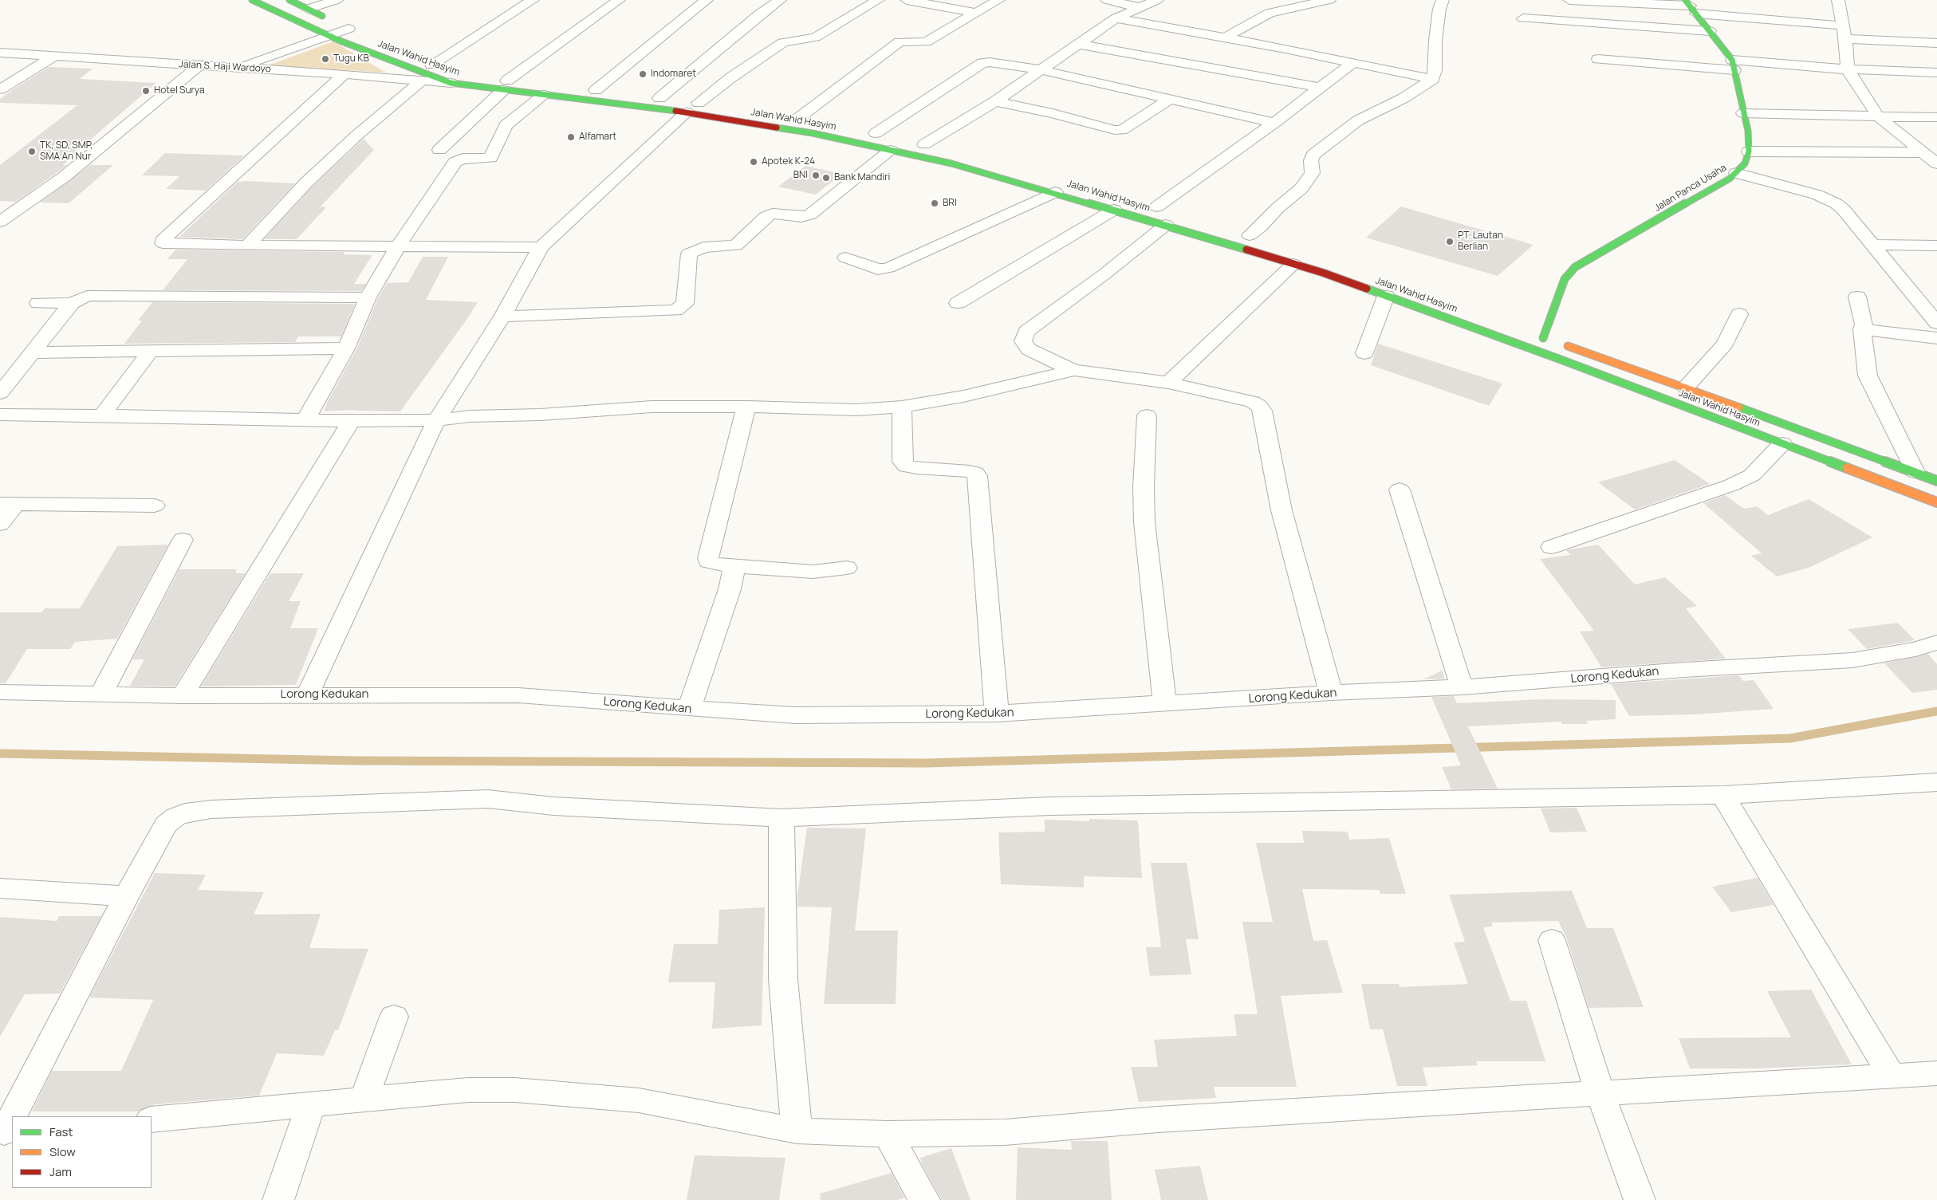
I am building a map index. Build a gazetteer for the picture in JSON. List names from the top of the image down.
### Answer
{
  "streets": {
    "main road": ["Jalan Wahid Hasyim", "Jalan Panca Usaha"],
    "street": ["Jalan S. Haji Wardoyo", "Lorong Kedukan"]
  },
  "crossings": [
    ["Jalan Wahid Hasyim", "Jalan S. Haji Wardoyo"],
    ["Jalan Wahid Hasyim", "Jalan Panca Usaha"]
  ],
  "places": [
    "Tugu KB",
    "Indomaret",
    "Hotel Surya",
    "Alfamart",
    "TK, SD, SMP, SMA An Nur",
    "Apotek K-24",
    "BNI",
    "Bank Mandiri",
    "BRI",
    "PT. Lautan Berlian"
  ],
  "legend": ["Fast", "Slow", "Jam"]
}
